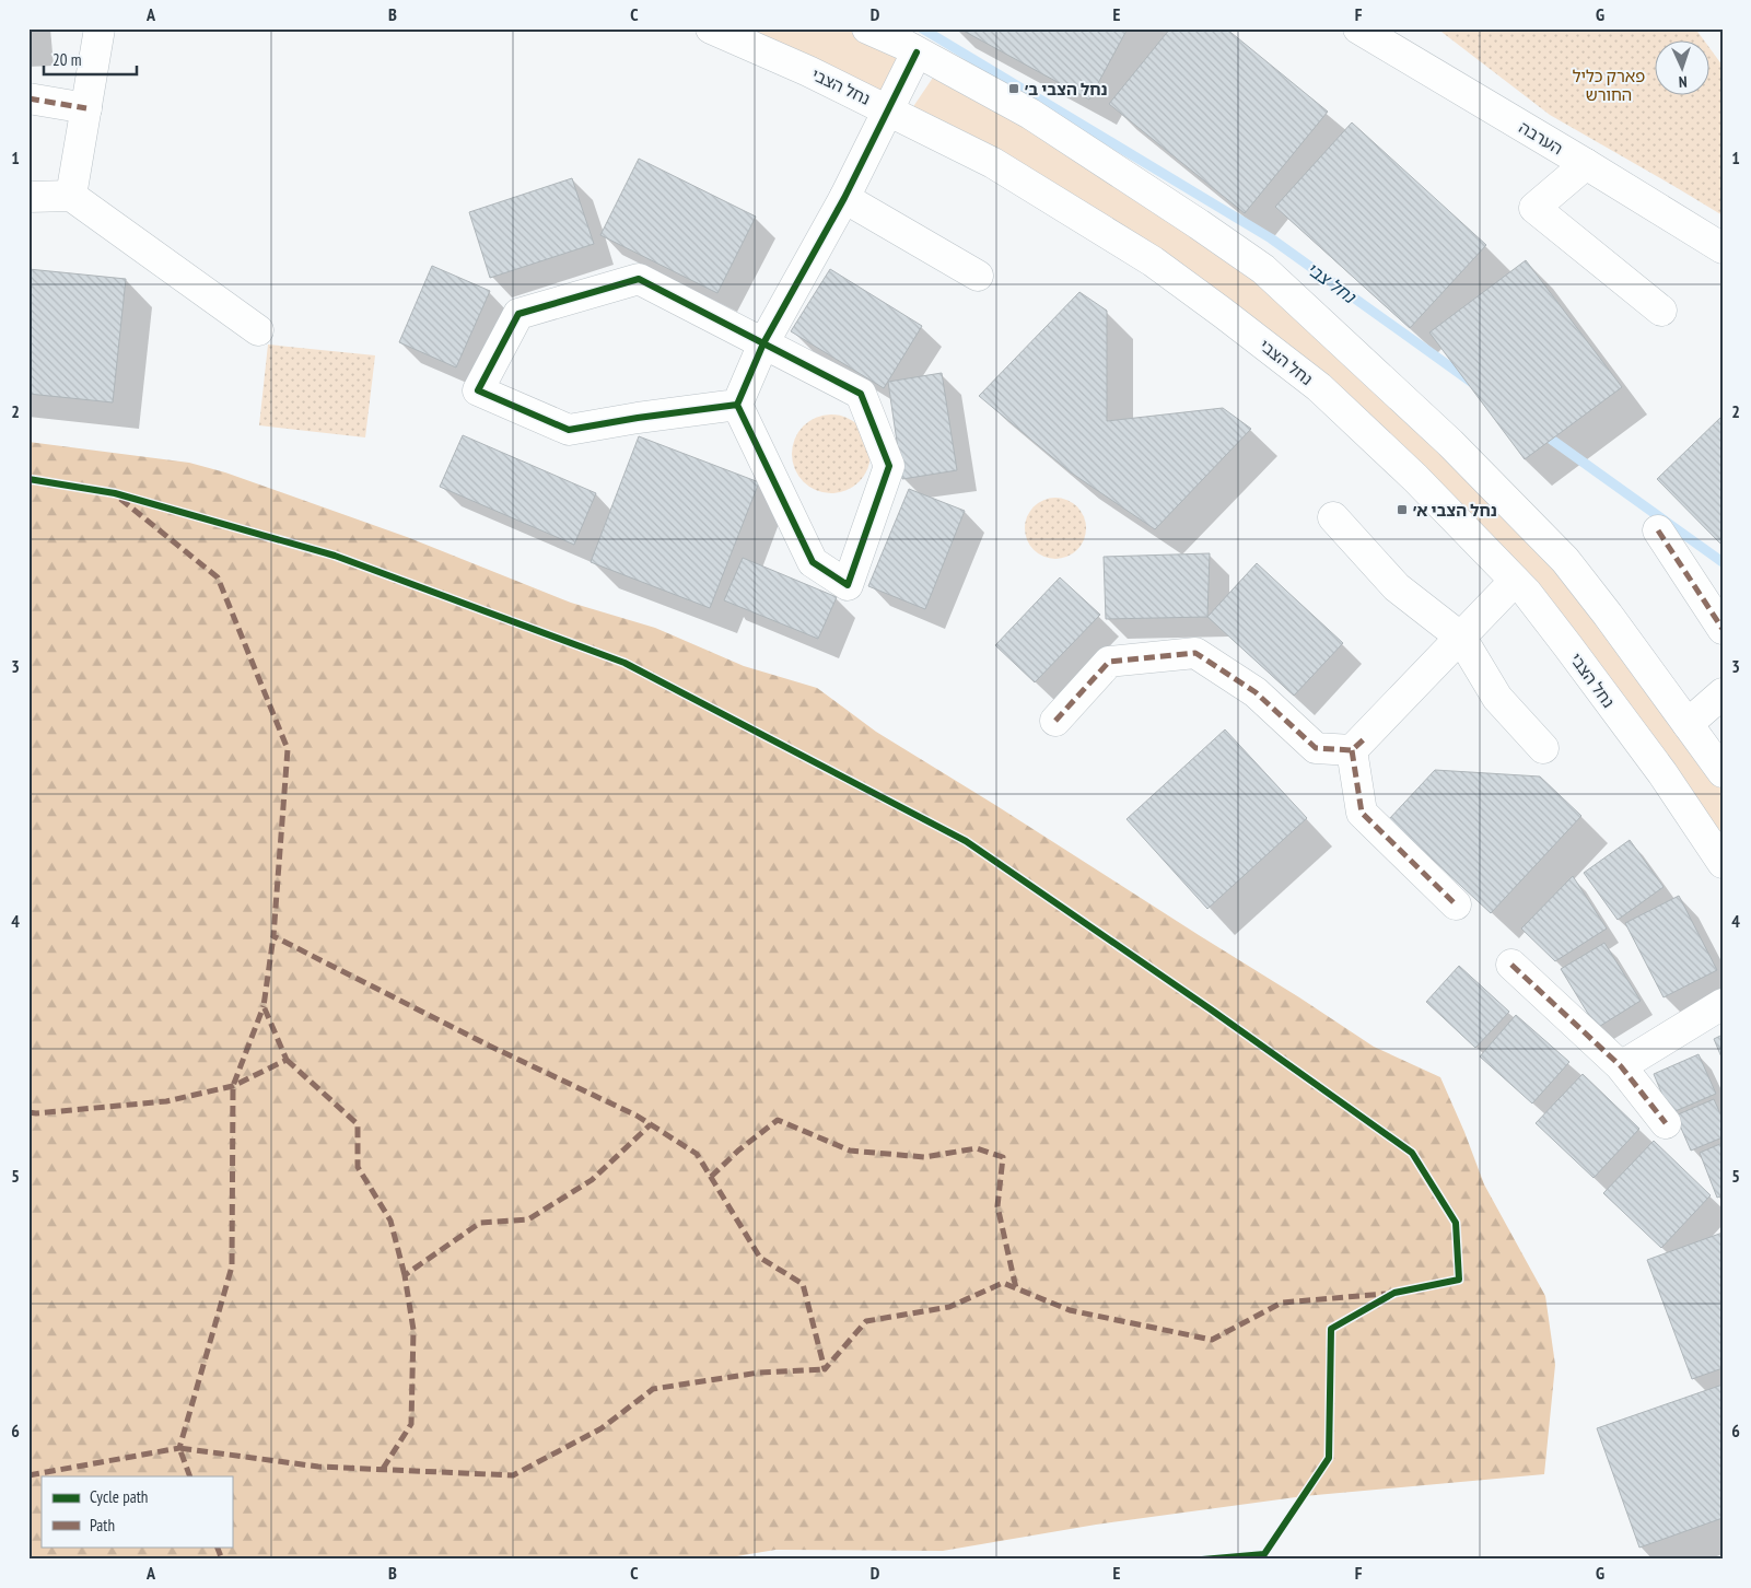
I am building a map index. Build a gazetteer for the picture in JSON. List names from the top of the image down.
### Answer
{
  "streets": {
    "street": ["נחל הצבי", "הערבה"]
  },
  "water": ["נחל צבי"],
  "parks": ["פארק כליל החורש"],
  "places": {
    "transit": ["נחל הצבי ב׳", "נחל הצבי א׳"]
  },
  "legend": ["Cycle path", "Path"],
  "scale_bar": "20 m",
  "north": "bottom",
  "grid": {
    "columns": [
      "A",
      "B",
      "C",
      "D",
      "E",
      "F",
      "G"
    ],
    "rows": [
      "1",
      "2",
      "3",
      "4",
      "5",
      "6"
    ]
  }
}
